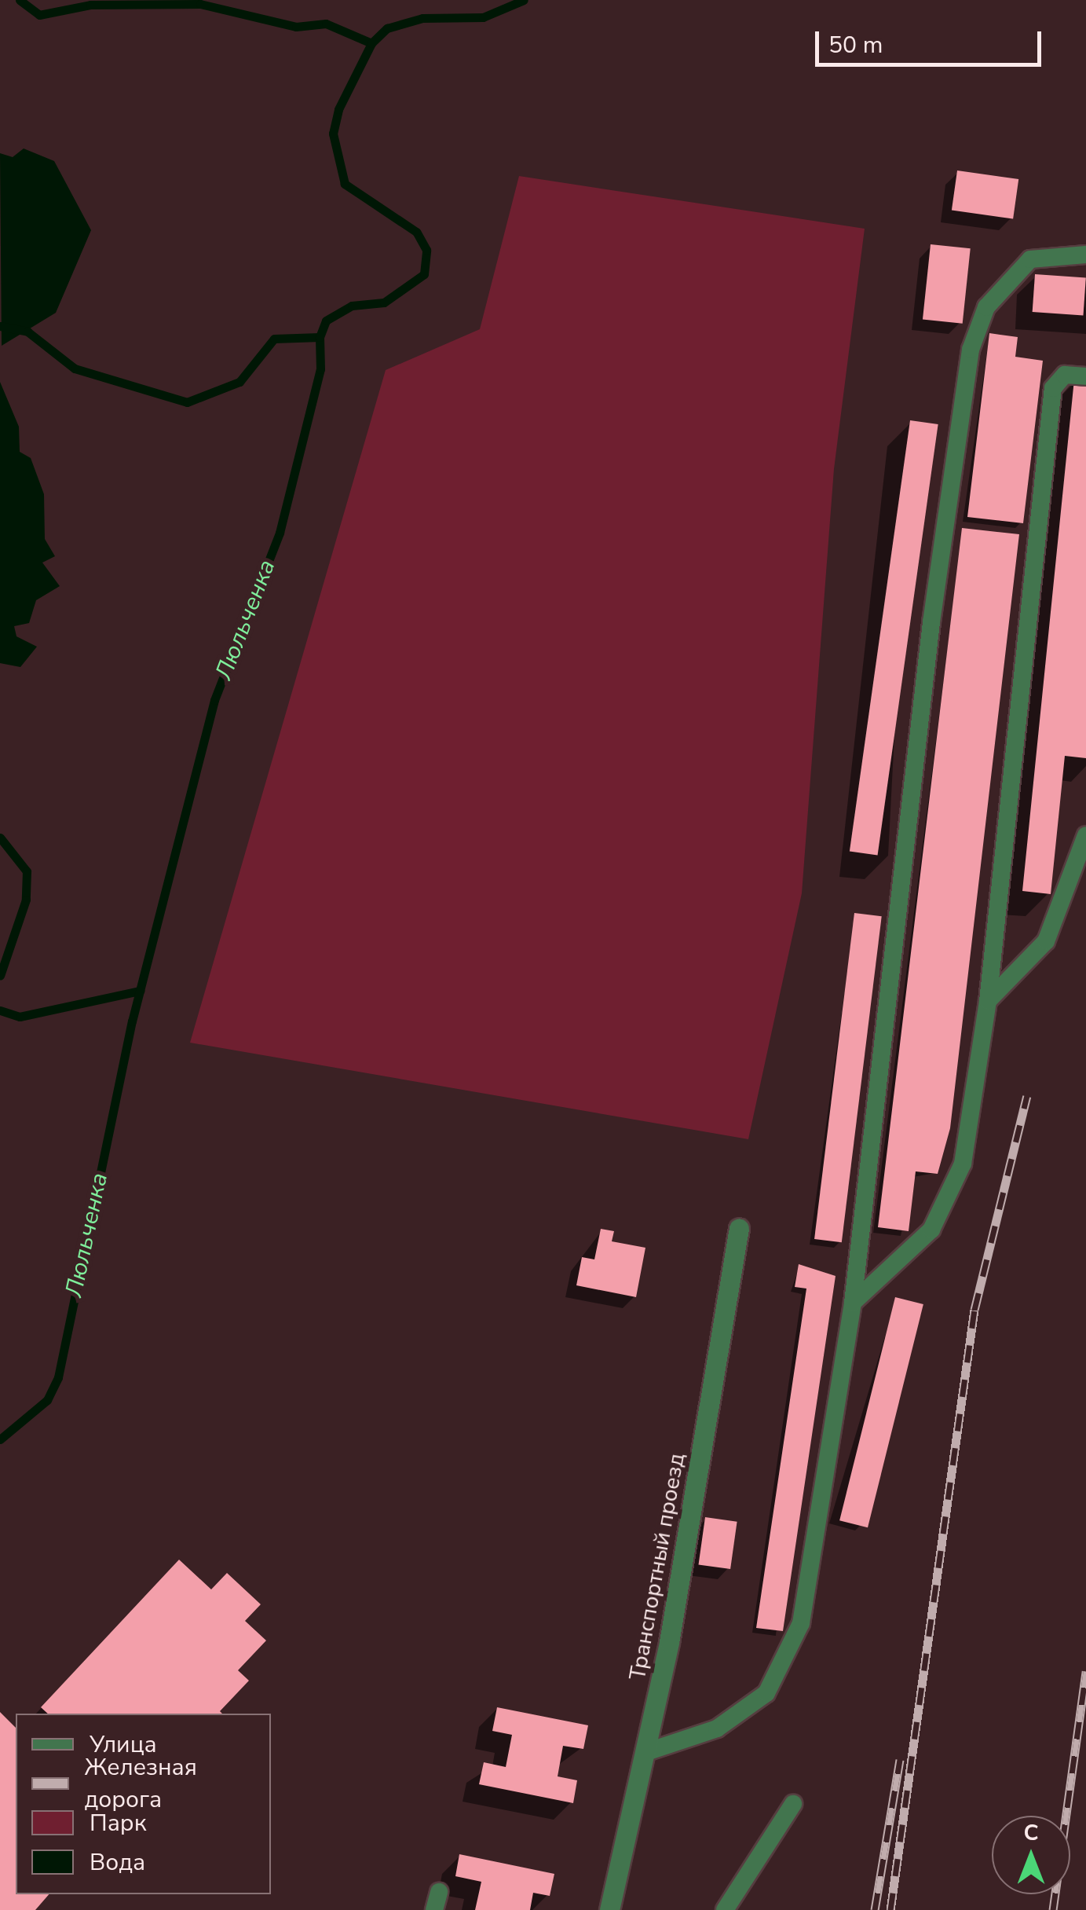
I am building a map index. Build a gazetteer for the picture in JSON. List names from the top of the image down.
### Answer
{
  "streets": {
    "street": ["Транспортный проезд"]
  },
  "water": ["Люльченка"],
  "legend": [
    "Улица",
    "Железная дорога",
    "Парк",
    "Вода"
  ],
  "scale_bar": "50 m",
  "north": "top"
}
